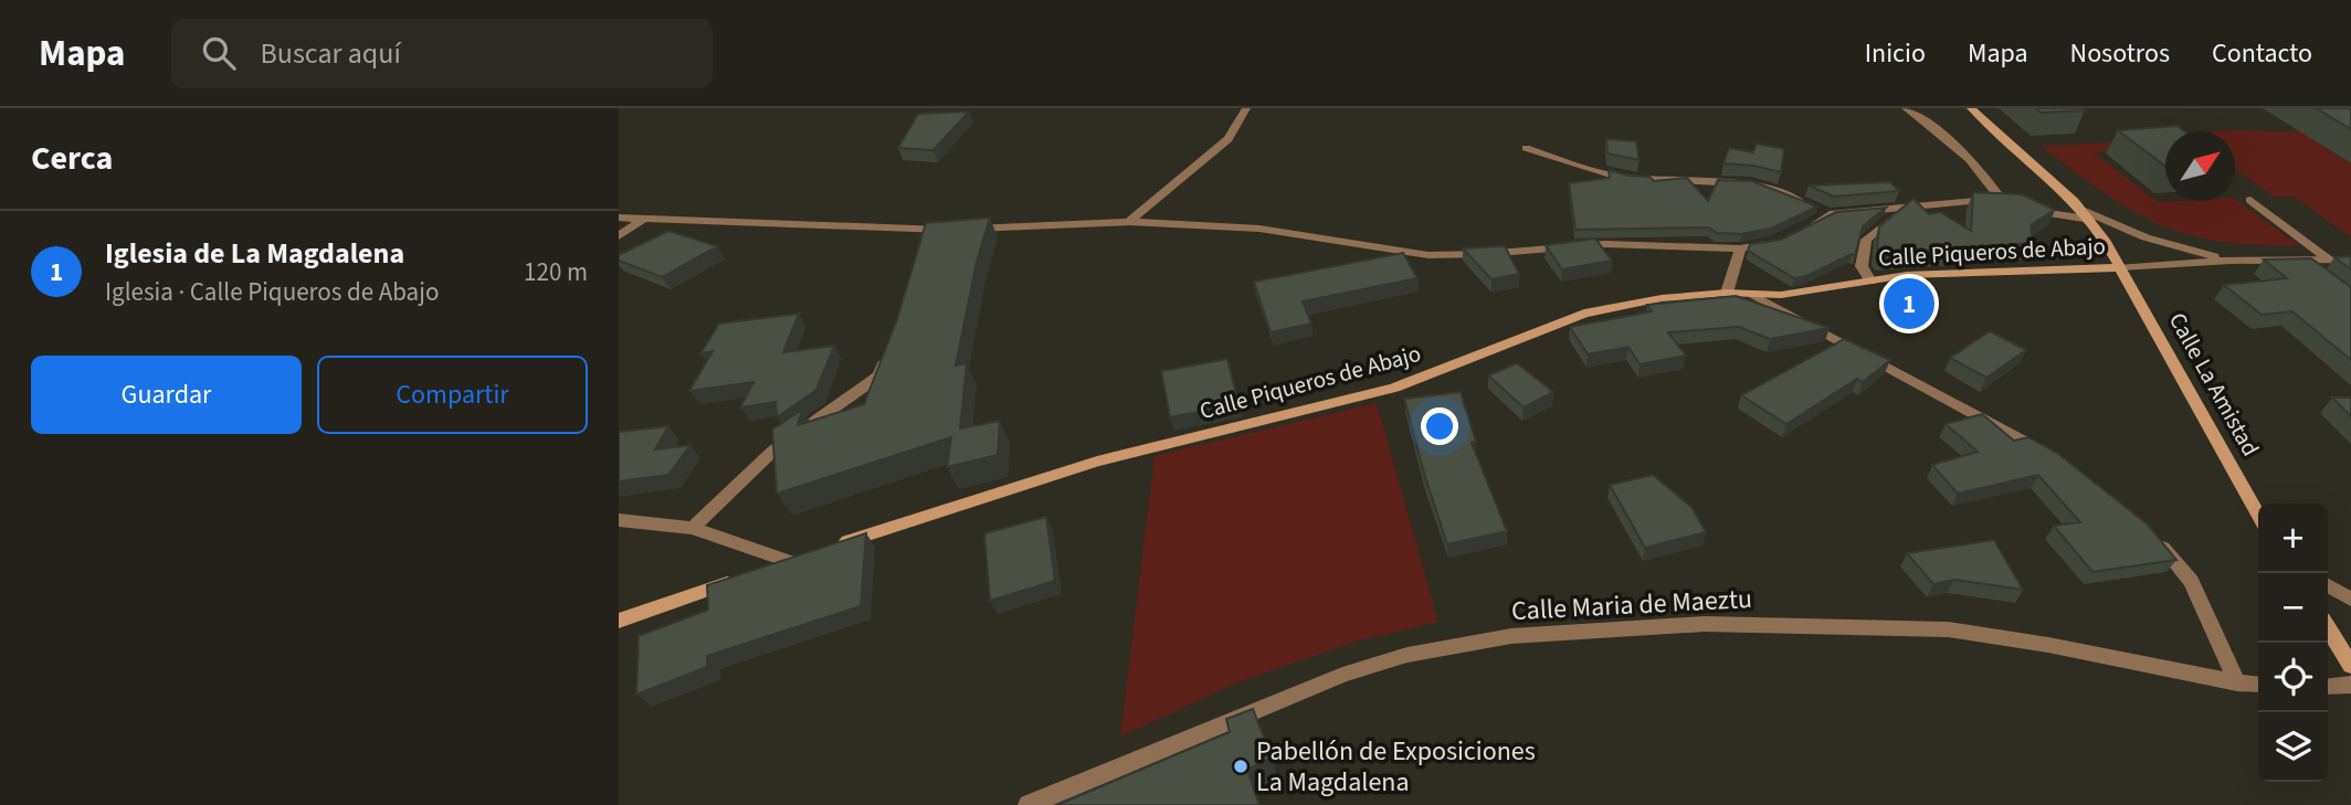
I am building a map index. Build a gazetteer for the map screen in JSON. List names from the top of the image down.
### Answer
{
  "streets": {
    "street": ["Calle Piqueros de Abajo", "Calle La Amistad", "Calle Maria de Maeztu"]
  },
  "crossings": [
    ["Calle Piqueros de Abajo", "Calle La Amistad"]
  ],
  "places": ["Pabellón de Exposiciones La Magdalena"],
  "north": "top right",
  "page": {
    "header": "Mapa",
    "search": "Buscar aquí",
    "nav": [
      "Inicio",
      "Mapa",
      "Nosotros",
      "Contacto"
    ],
    "heading": "Cerca",
    "list": [
      {
        "mark": "1",
        "name": "Iglesia de La Magdalena",
        "note": "Iglesia · Calle Piqueros de Abajo",
        "value": "120 m"
      }
    ],
    "pins": "1",
    "buttons": ["Guardar", "Compartir"],
    "map_buttons": ["+", "−"]
  }
}
